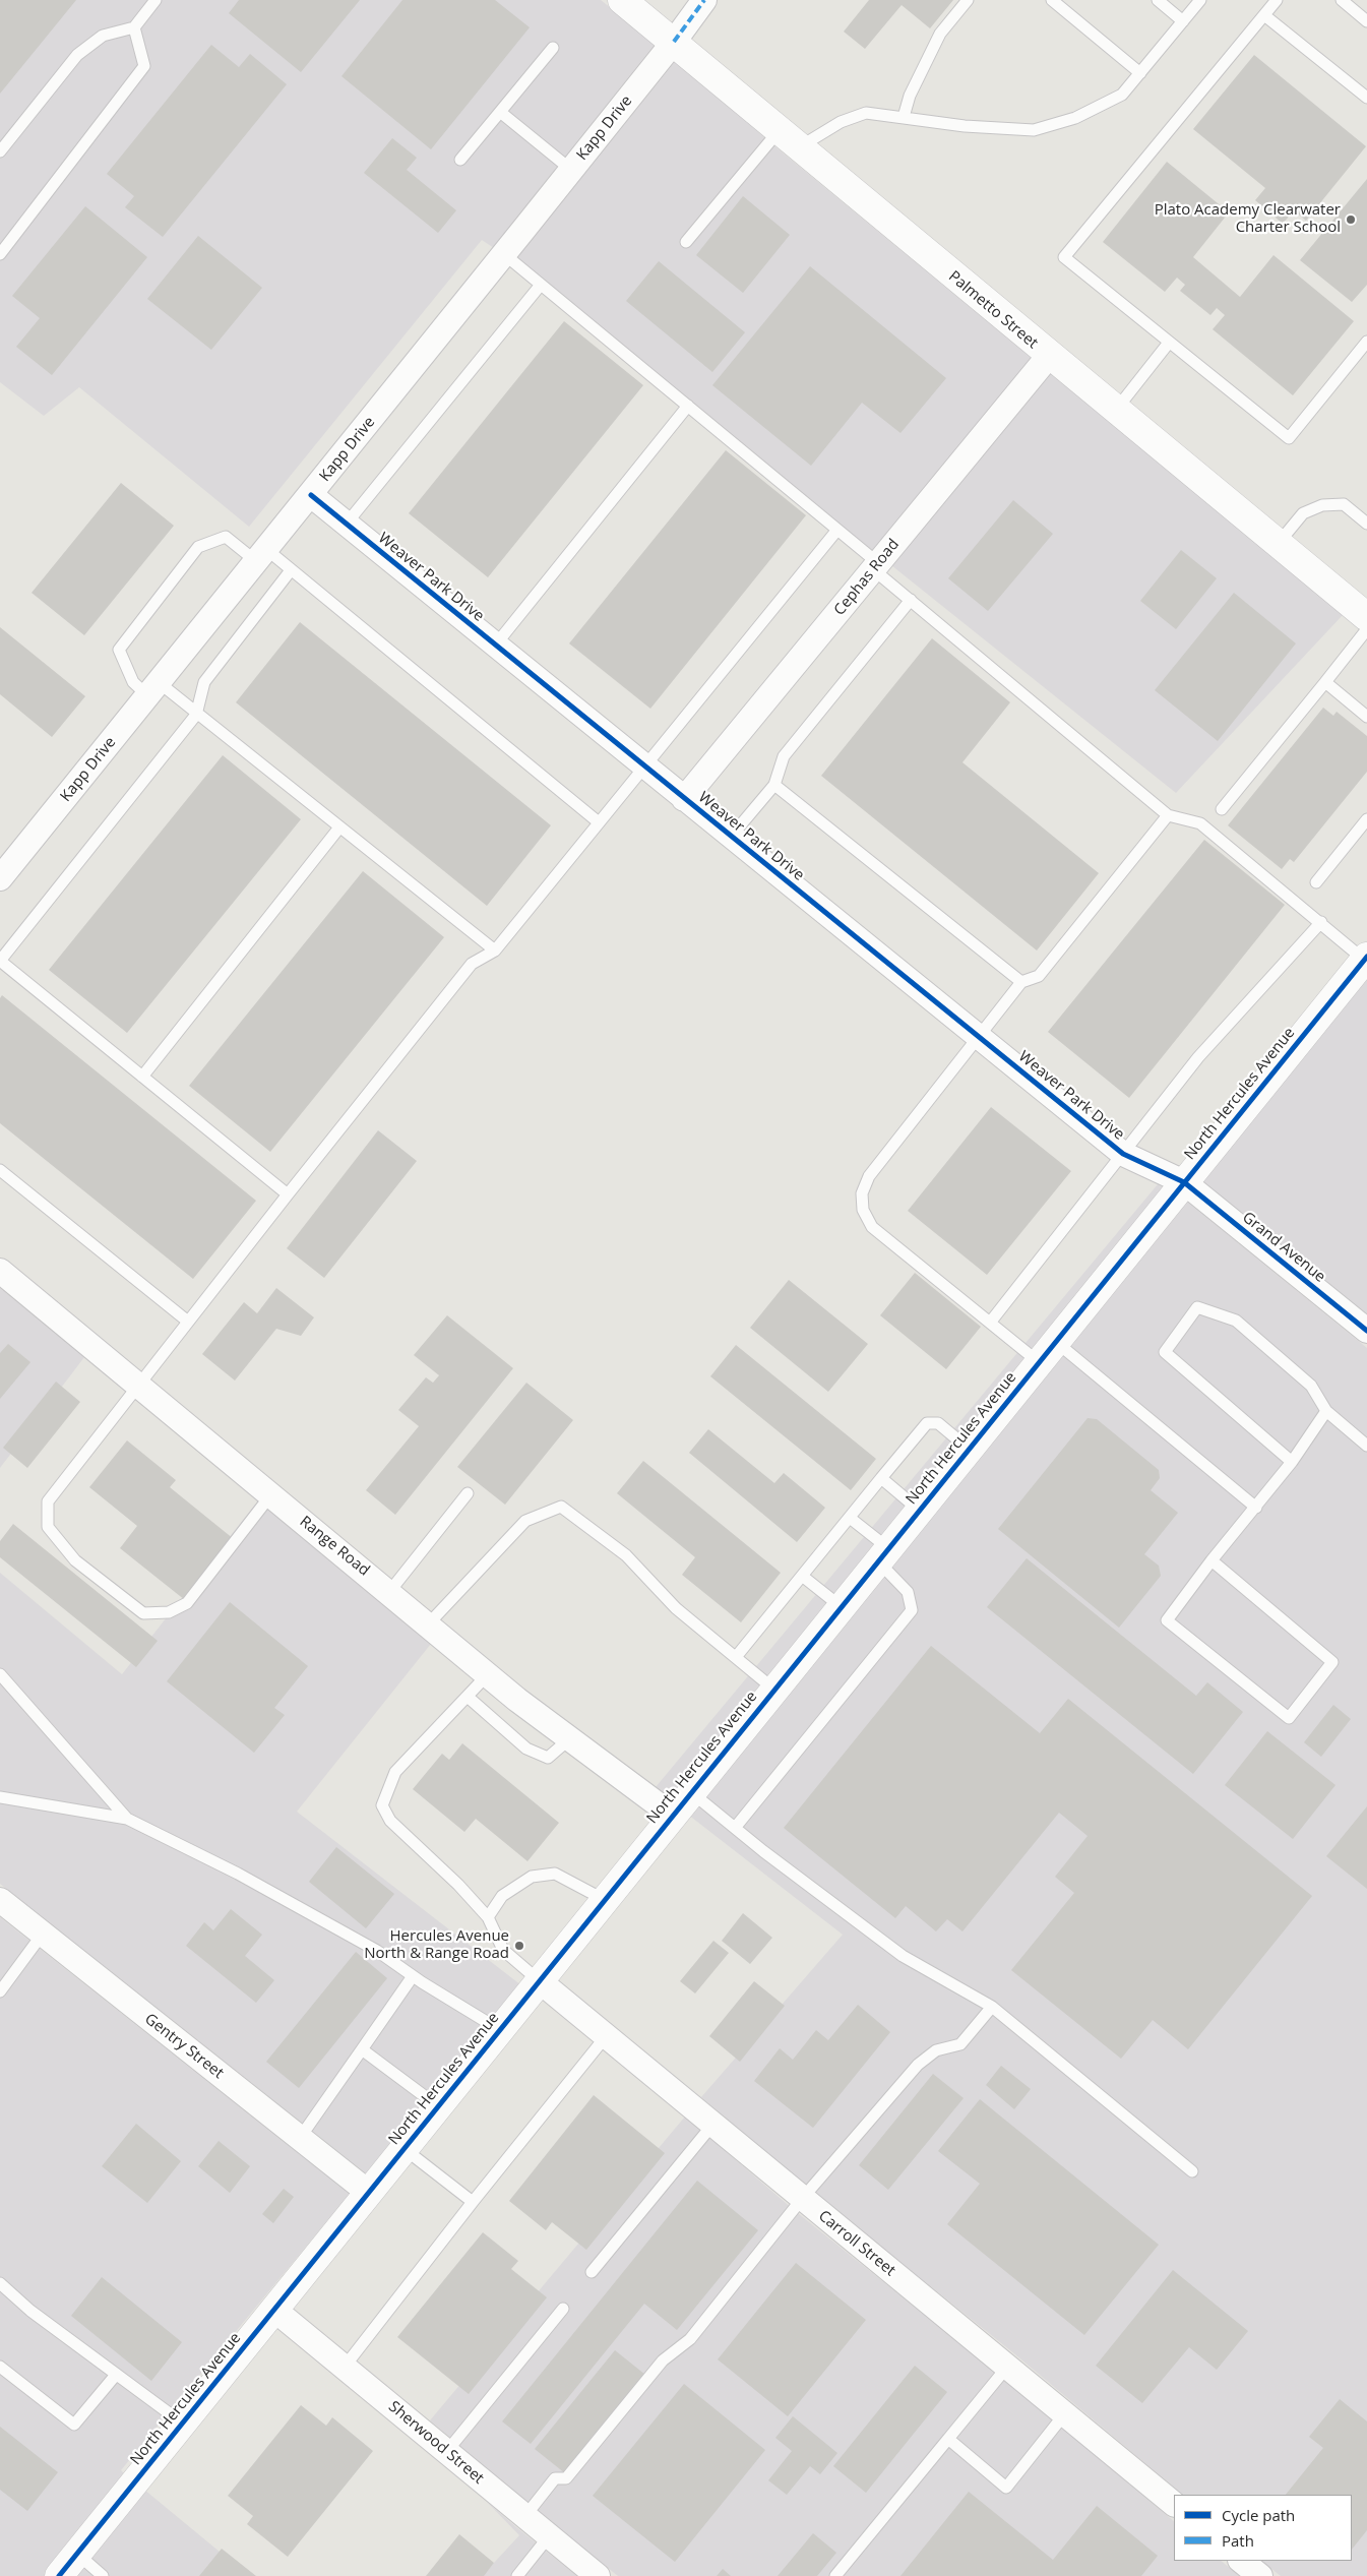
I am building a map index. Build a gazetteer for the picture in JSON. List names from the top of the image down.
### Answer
{
  "streets": {
    "street": [
      "Kapp Drive",
      "Palmetto Street",
      "Weaver Park Drive",
      "Cephas Road",
      "North Hercules Avenue",
      "Grand Avenue",
      "Range Road",
      "Gentry Street",
      "Carroll Street",
      "Sherwood Street"
    ]
  },
  "crossings": [
    ["Kapp Drive", "Palmetto Street"],
    ["Kapp Drive", "Weaver Park Drive"],
    ["Palmetto Street", "Cephas Road"],
    ["Weaver Park Drive", "Cephas Road"],
    ["Weaver Park Drive", "North Hercules Avenue"],
    ["Weaver Park Drive", "Grand Avenue"],
    ["North Hercules Avenue", "Grand Avenue"],
    ["North Hercules Avenue", "Range Road"],
    ["North Hercules Avenue", "Gentry Street"],
    ["North Hercules Avenue", "Carroll Street"],
    ["North Hercules Avenue", "Sherwood Street"]
  ],
  "places": ["Plato Academy Clearwater Charter School", "Hercules Avenue North & Range Road"],
  "legend": ["Cycle path", "Path"]
}
